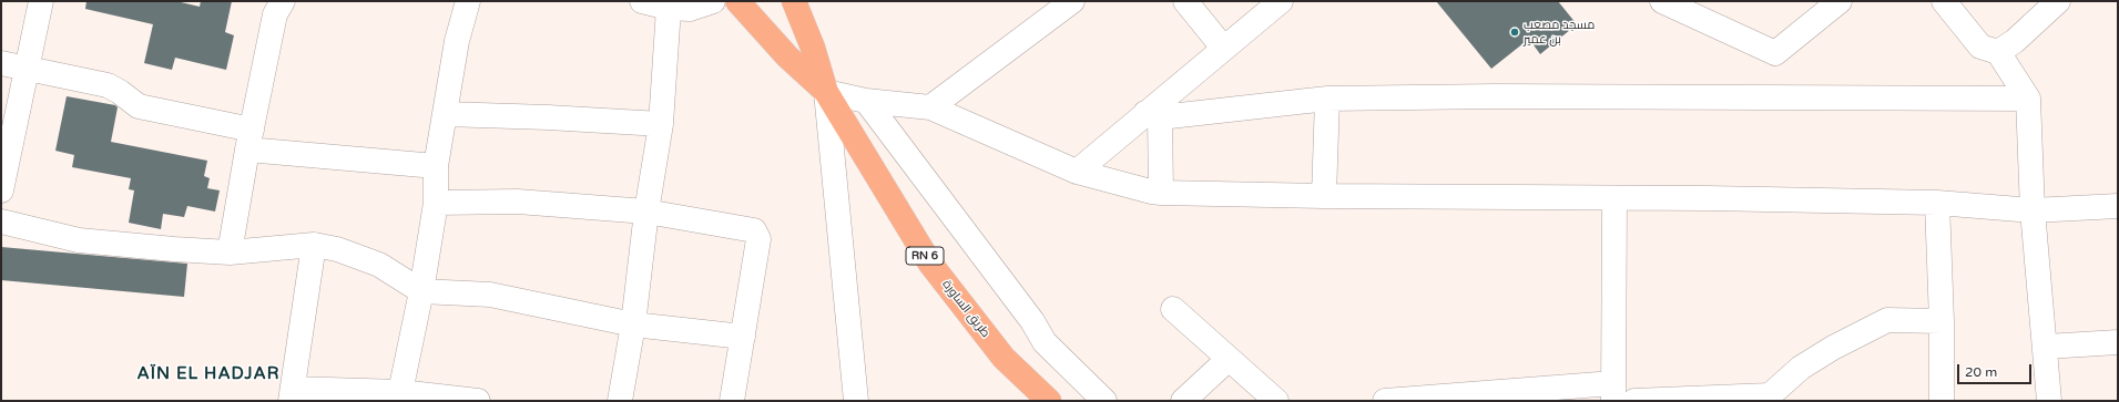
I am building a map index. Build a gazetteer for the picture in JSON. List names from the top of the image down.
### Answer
{
  "streets": {
    "main road": ["RN 6", "طريق الساورة"]
  },
  "crossings": [
    ["RN 6", "طريق الساورة"]
  ],
  "districts": ["AÏN EL HADJAR"],
  "places": ["مسجد مصعب بن عمير"],
  "scale_bar": "20 m"
}
